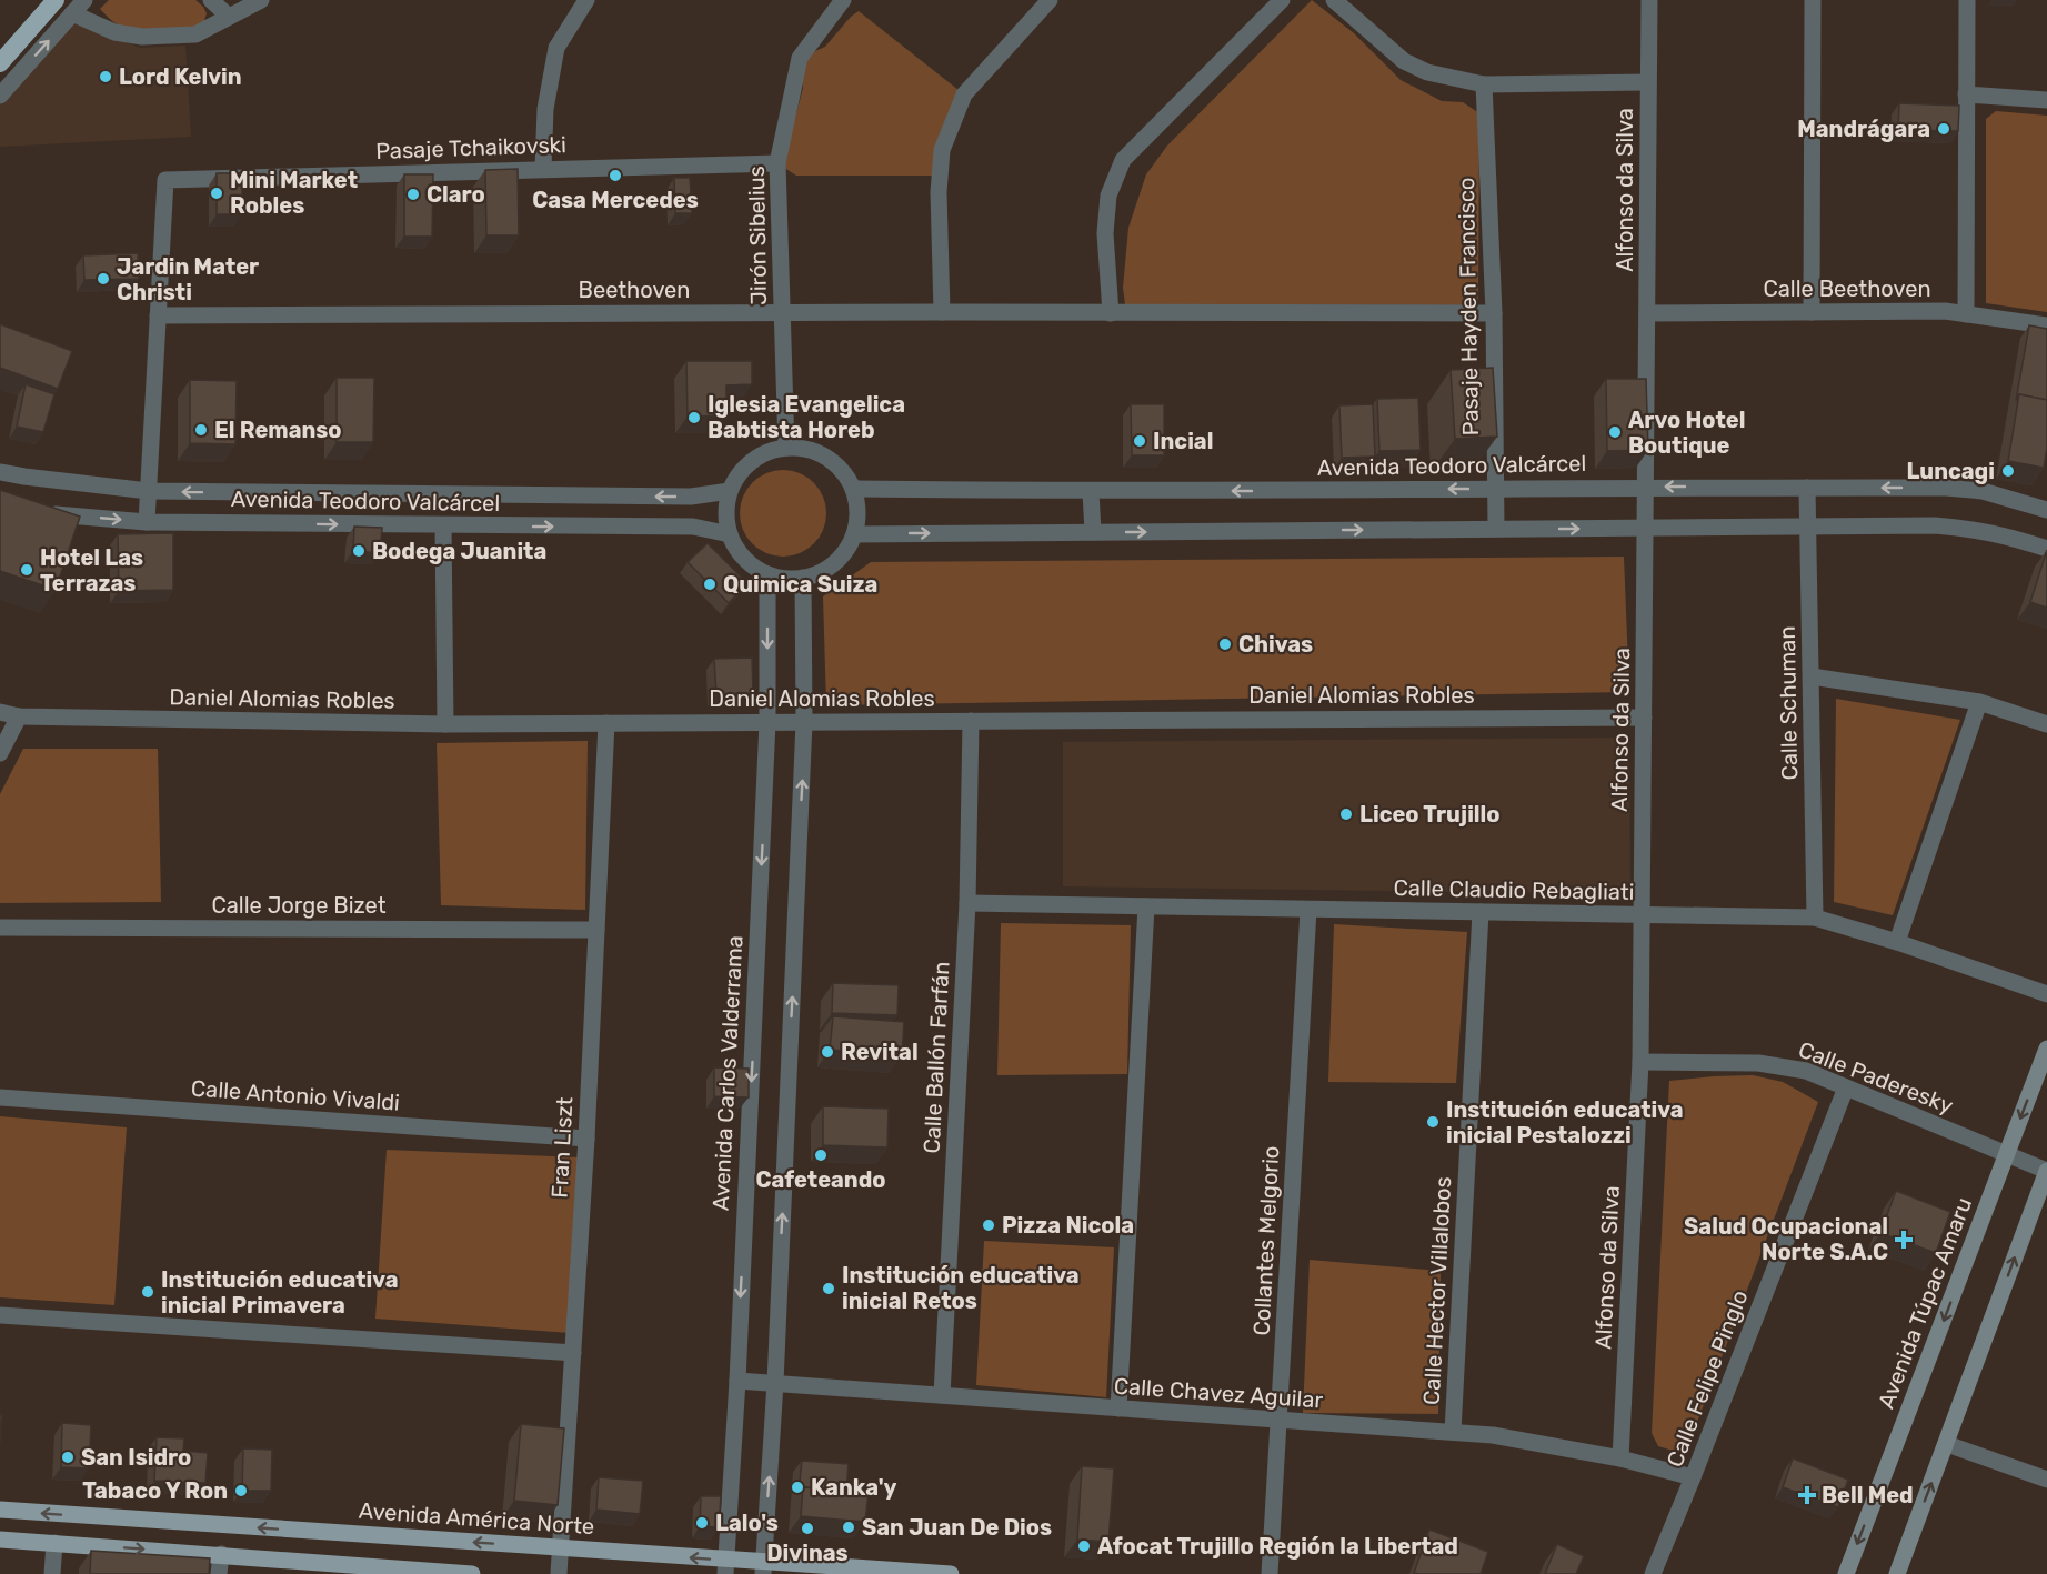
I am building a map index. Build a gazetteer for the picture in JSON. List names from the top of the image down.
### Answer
{
  "streets": {
    "main road": ["Avenida Túpac Amaru", "Avenida América Norte"],
    "street": [
      "Pasaje Tchaikovski",
      "Alfonso da Silva",
      "Jirón Sibelius",
      "Calle Beethoven",
      "Beethoven",
      "Pasaje Hayden Francisco",
      "Avenida Teodoro Valcárcel",
      "Daniel Alomias Robles",
      "Calle Schuman",
      "Calle Claudio Rebagliati",
      "Calle Jorge Bizet",
      "Calle Ballón Farfán",
      "Avenida Carlos Valderrama",
      "Calle Paderesky",
      "Calle Antonio Vivaldi",
      "Fran Liszt",
      "Collantes Melgorio",
      "Calle Hector Villalobos",
      "Calle Felipe Pinglo",
      "Calle Chavez Aguilar"
    ]
  },
  "crossings": [
    ["Pasaje Tchaikovski", "Jirón Sibelius"],
    ["Pasaje Tchaikovski", "Beethoven"],
    ["Alfonso da Silva", "Calle Beethoven"],
    ["Alfonso da Silva", "Avenida Teodoro Valcárcel"],
    ["Alfonso da Silva", "Daniel Alomias Robles"],
    ["Alfonso da Silva", "Calle Claudio Rebagliati"],
    ["Alfonso da Silva", "Calle Paderesky"],
    ["Alfonso da Silva", "Calle Chavez Aguilar"],
    ["Jirón Sibelius", "Beethoven"],
    ["Jirón Sibelius", "Avenida Teodoro Valcárcel"],
    ["Jirón Sibelius", "Avenida Carlos Valderrama"],
    ["Pasaje Hayden Francisco", "Avenida Teodoro Valcárcel"],
    ["Avenida Teodoro Valcárcel", "Calle Schuman"],
    ["Avenida Teodoro Valcárcel", "Avenida Carlos Valderrama"],
    ["Daniel Alomias Robles", "Calle Ballón Farfán"],
    ["Daniel Alomias Robles", "Avenida Carlos Valderrama"],
    ["Daniel Alomias Robles", "Fran Liszt"],
    ["Calle Schuman", "Calle Claudio Rebagliati"],
    ["Calle Claudio Rebagliati", "Calle Ballón Farfán"],
    ["Calle Claudio Rebagliati", "Collantes Melgorio"],
    ["Calle Claudio Rebagliati", "Calle Hector Villalobos"],
    ["Calle Jorge Bizet", "Fran Liszt"],
    ["Calle Ballón Farfán", "Calle Chavez Aguilar"],
    ["Avenida Carlos Valderrama", "Calle Chavez Aguilar"],
    ["Avenida Carlos Valderrama", "Avenida América Norte"],
    ["Calle Paderesky", "Avenida Túpac Amaru"],
    ["Calle Paderesky", "Calle Felipe Pinglo"],
    ["Calle Antonio Vivaldi", "Fran Liszt"],
    ["Fran Liszt", "Avenida América Norte"],
    ["Collantes Melgorio", "Calle Chavez Aguilar"],
    ["Calle Hector Villalobos", "Calle Chavez Aguilar"],
    ["Calle Felipe Pinglo", "Calle Chavez Aguilar"]
  ],
  "places": {
    "other": [
      "Lord Kelvin",
      "Mandrágara",
      "Casa Mercedes",
      "Mini Market Robles",
      "Claro",
      "Jardin Mater Christi",
      "Iglesia Evangelica Babtista Horeb",
      "El Remanso",
      "Arvo Hotel Boutique",
      "Incial",
      "Luncagi",
      "Bodega Juanita",
      "Hotel Las Terrazas",
      "Quimica Suiza",
      "Chivas",
      "Liceo Trujillo",
      "Revital",
      "Institución educativa inicial Pestalozzi",
      "Cafeteando",
      "Pizza Nicola",
      "Institución educativa inicial Retos",
      "Institución educativa inicial Primavera",
      "San Isidro",
      "Kanka'y",
      "Tabaco Y Ron",
      "Lalo's",
      "San Juan De Dios",
      "Divinas",
      "Afocat Trujillo Región la Libertad"
    ],
    "health": ["Salud Ocupacional Norte S.A.C", "Bell Med"]
  }
}
